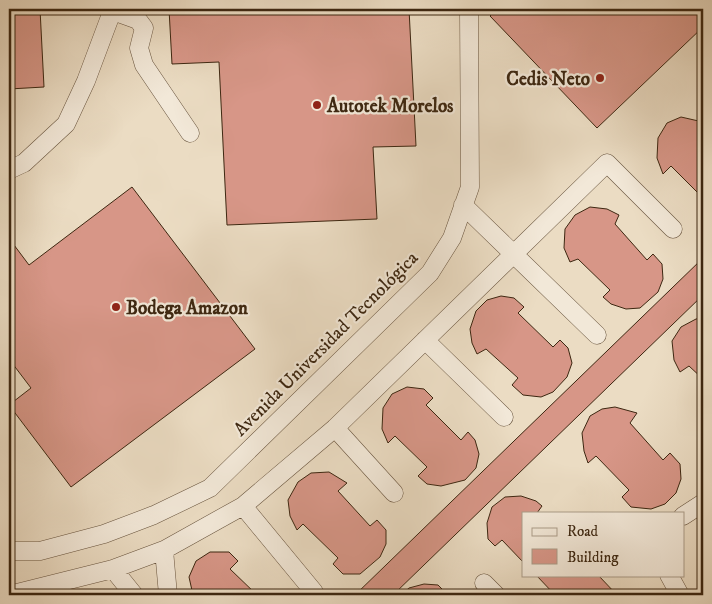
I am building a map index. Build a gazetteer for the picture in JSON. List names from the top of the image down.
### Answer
{
  "streets": {
    "street": ["Avenida Universidad Tecnológica"]
  },
  "places": ["Cedis Neto", "Autotek Morelos", "Bodega Amazon"],
  "legend": ["Road", "Building"]
}
